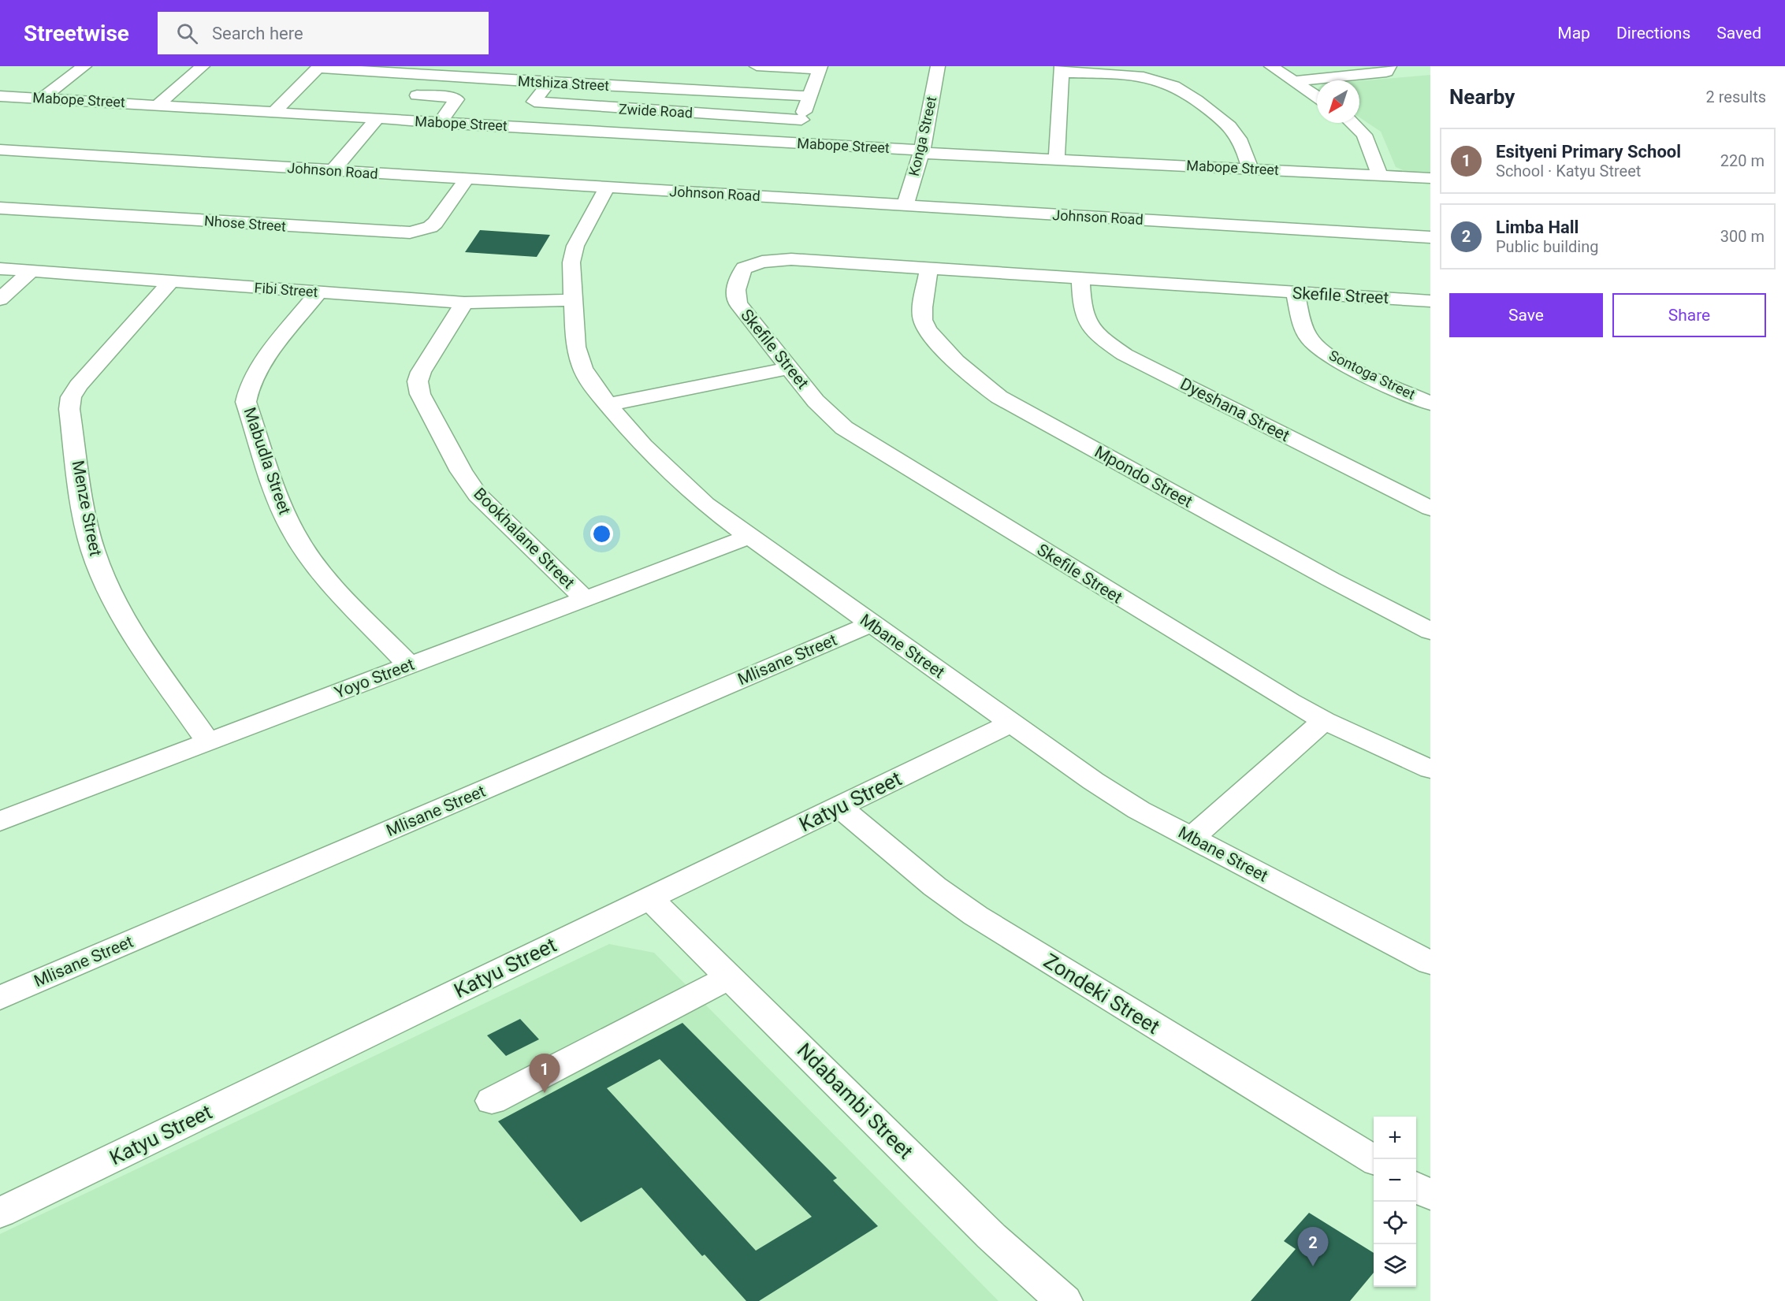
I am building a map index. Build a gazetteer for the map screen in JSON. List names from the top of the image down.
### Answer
{
  "streets": {
    "street": [
      "Mtshiza Street",
      "Mabope Street",
      "Zwide Road",
      "Konga Street",
      "Johnson Road",
      "Nhose Street",
      "Fibi Street",
      "Skefile Street",
      "Sontoga Street",
      "Dyeshana Street",
      "Mabudla Street",
      "Mpondo Street",
      "Menze Street",
      "Bookhalane Street",
      "Mbane Street",
      "Mlisane Street",
      "Yoyo Street",
      "Katyu Street",
      "Zondeki Street",
      "Ndabambi Street"
    ]
  },
  "crossings": [
    ["Mtshiza Street", "Zwide Road"],
    ["Mabope Street", "Konga Street"],
    ["Konga Street", "Johnson Road"],
    ["Johnson Road", "Nhose Street"],
    ["Johnson Road", "Mbane Street"],
    ["Fibi Street", "Mabudla Street"],
    ["Fibi Street", "Menze Street"],
    ["Fibi Street", "Bookhalane Street"],
    ["Fibi Street", "Mbane Street"],
    ["Skefile Street", "Sontoga Street"],
    ["Skefile Street", "Dyeshana Street"],
    ["Skefile Street", "Mpondo Street"],
    ["Mabudla Street", "Yoyo Street"],
    ["Menze Street", "Yoyo Street"],
    ["Bookhalane Street", "Yoyo Street"],
    ["Mbane Street", "Mlisane Street"],
    ["Mbane Street", "Yoyo Street"],
    ["Mbane Street", "Katyu Street"],
    ["Katyu Street", "Zondeki Street"],
    ["Katyu Street", "Ndabambi Street"]
  ],
  "north": "bottom left",
  "page": {
    "header": "Streetwise",
    "search": "Search here",
    "nav": ["Map", "Directions", "Saved"],
    "heading": ["Nearby", "2 results"],
    "list": [
      {
        "mark": "1",
        "name": "Esityeni Primary School",
        "note": "School · Katyu Street",
        "value": "220 m"
      },
      {
        "mark": "2",
        "name": "Limba Hall",
        "note": "Public building",
        "value": "300 m"
      }
    ],
    "buttons": ["Save", "Share"],
    "pins": ["1", "2"],
    "map_buttons": ["+", "−"]
  }
}
